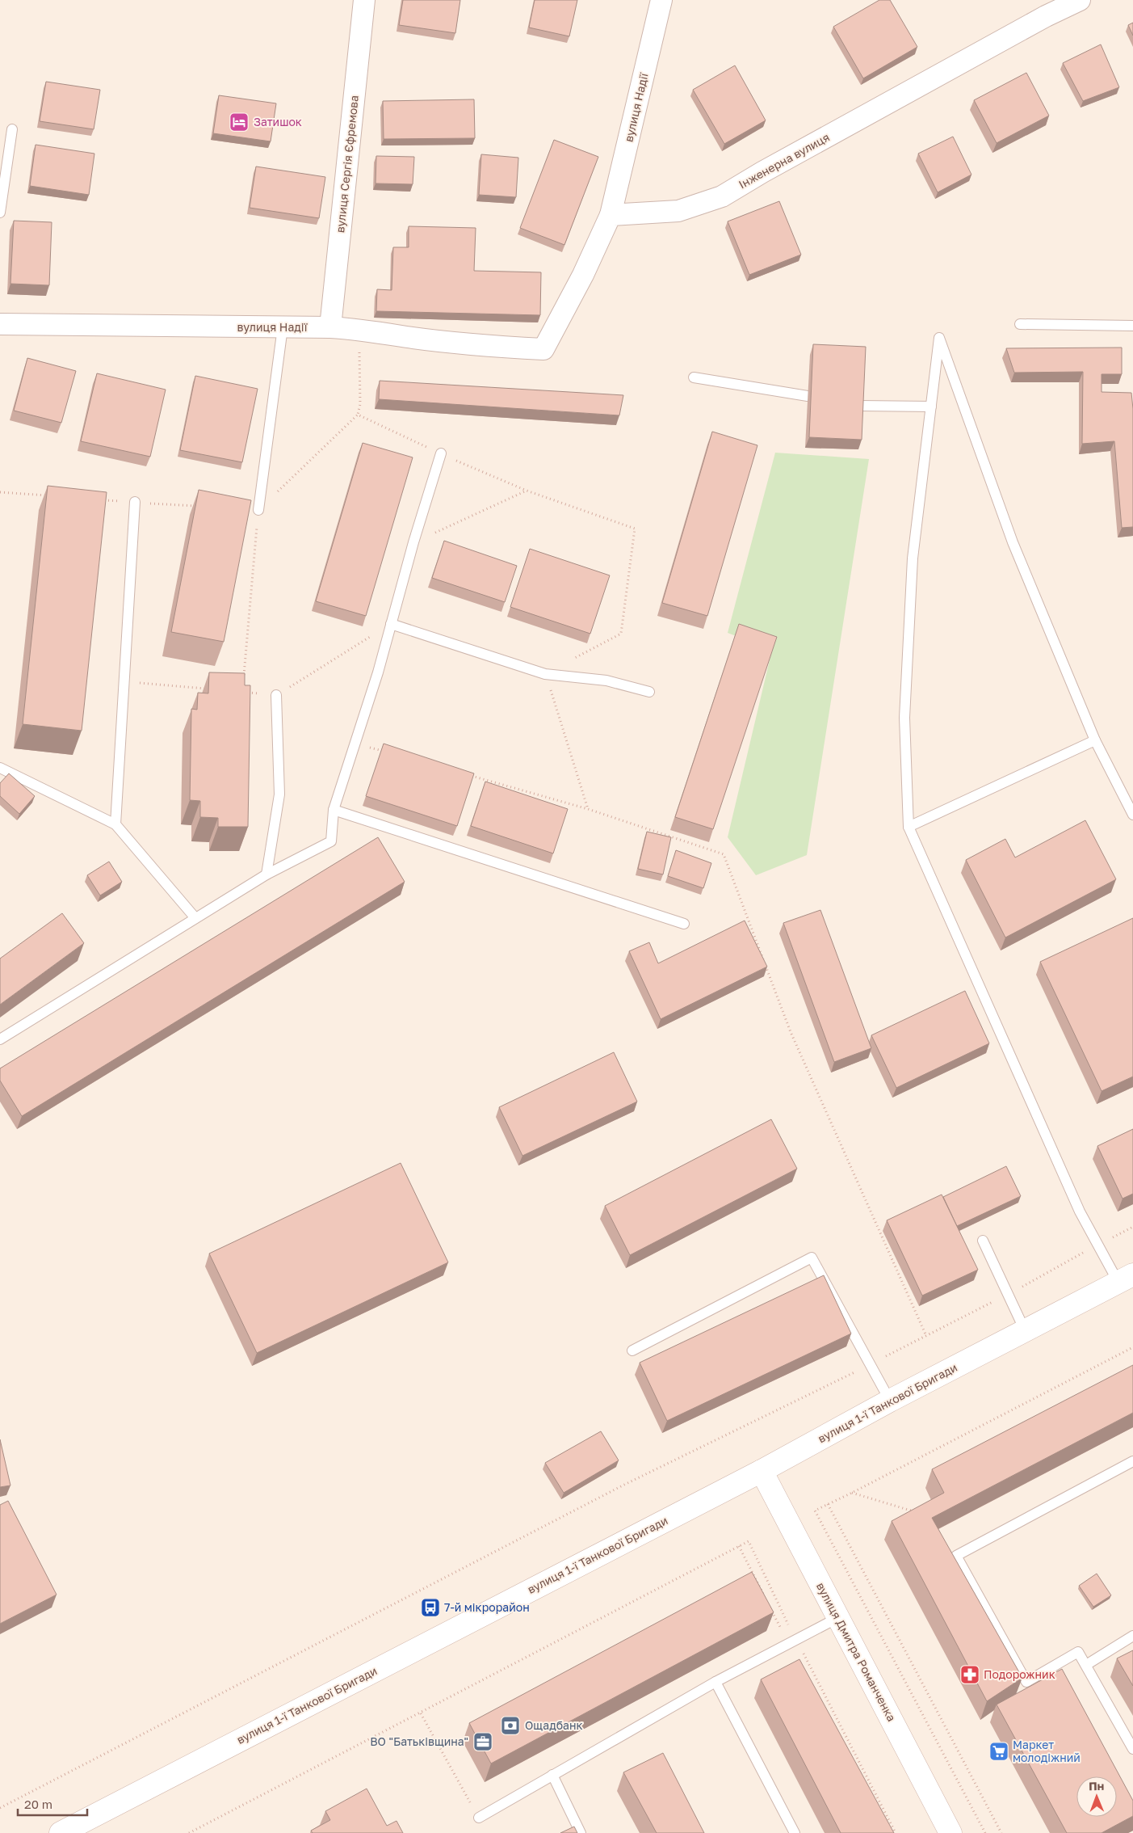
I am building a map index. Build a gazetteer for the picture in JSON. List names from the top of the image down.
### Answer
{
  "streets": {
    "main road": ["вулиця 1-ї Танкової Бригади", "вулиця Дмитра Романченка"],
    "street": ["вулиця Надії", "Інженерна вулиця", "вулиця Сергія Єфремова"]
  },
  "crossings": [
    ["вулиця Надії", "Інженерна вулиця"],
    ["вулиця Надії", "вулиця Сергія Єфремова"],
    ["вулиця 1-ї Танкової Бригади", "вулиця Дмитра Романченка"]
  ],
  "places": {
    "hotel": ["Затишок"],
    "bus stop": ["7-й мікрорайон"],
    "pharmacy": ["Подорожник"],
    "bank": ["Ощадбанк"],
    "office": ["ВО \"Батьківщина\""],
    "supermarket": ["Маркет молодіжний"]
  },
  "scale_bar": "20 m",
  "north": "top"
}
